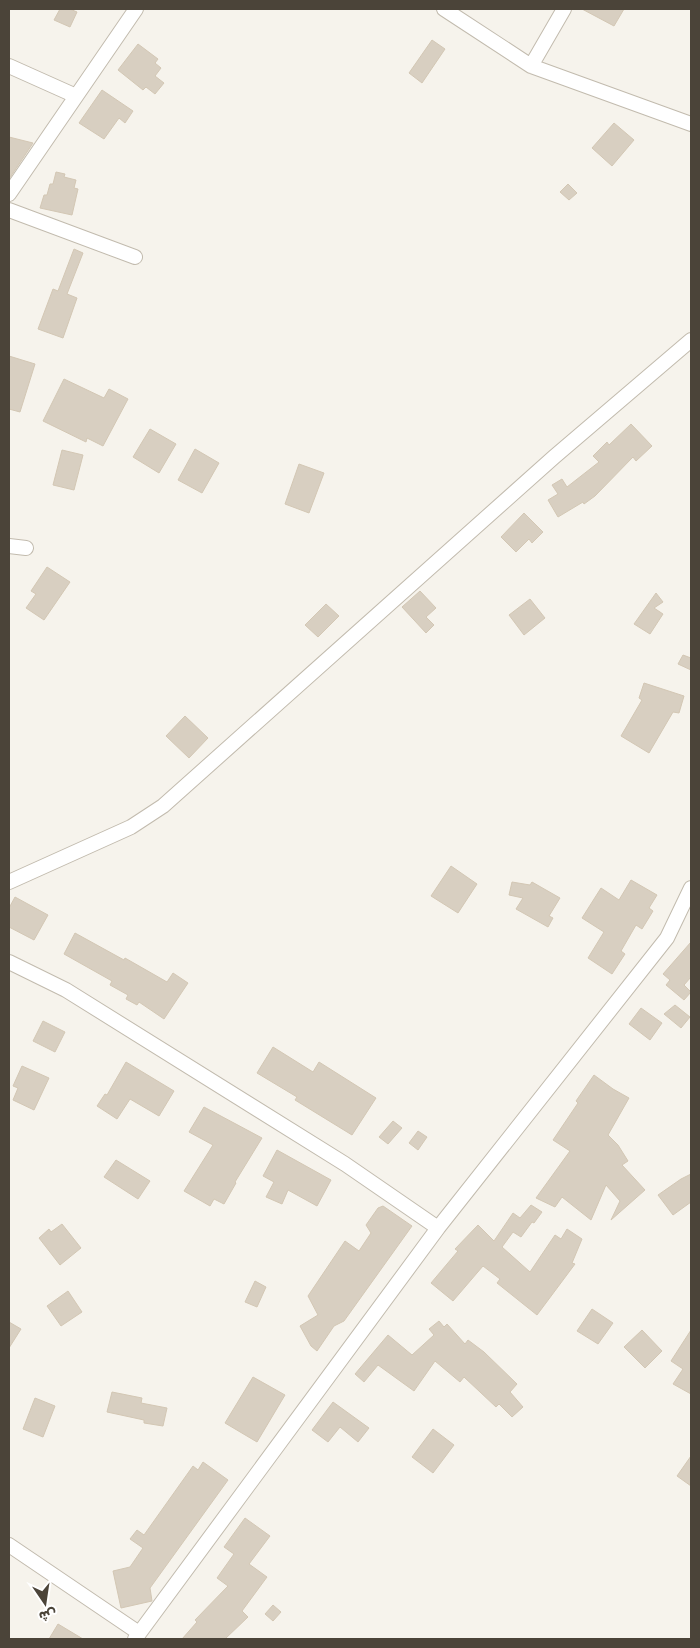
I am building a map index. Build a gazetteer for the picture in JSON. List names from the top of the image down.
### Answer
{
  "north": "bottom"
}
